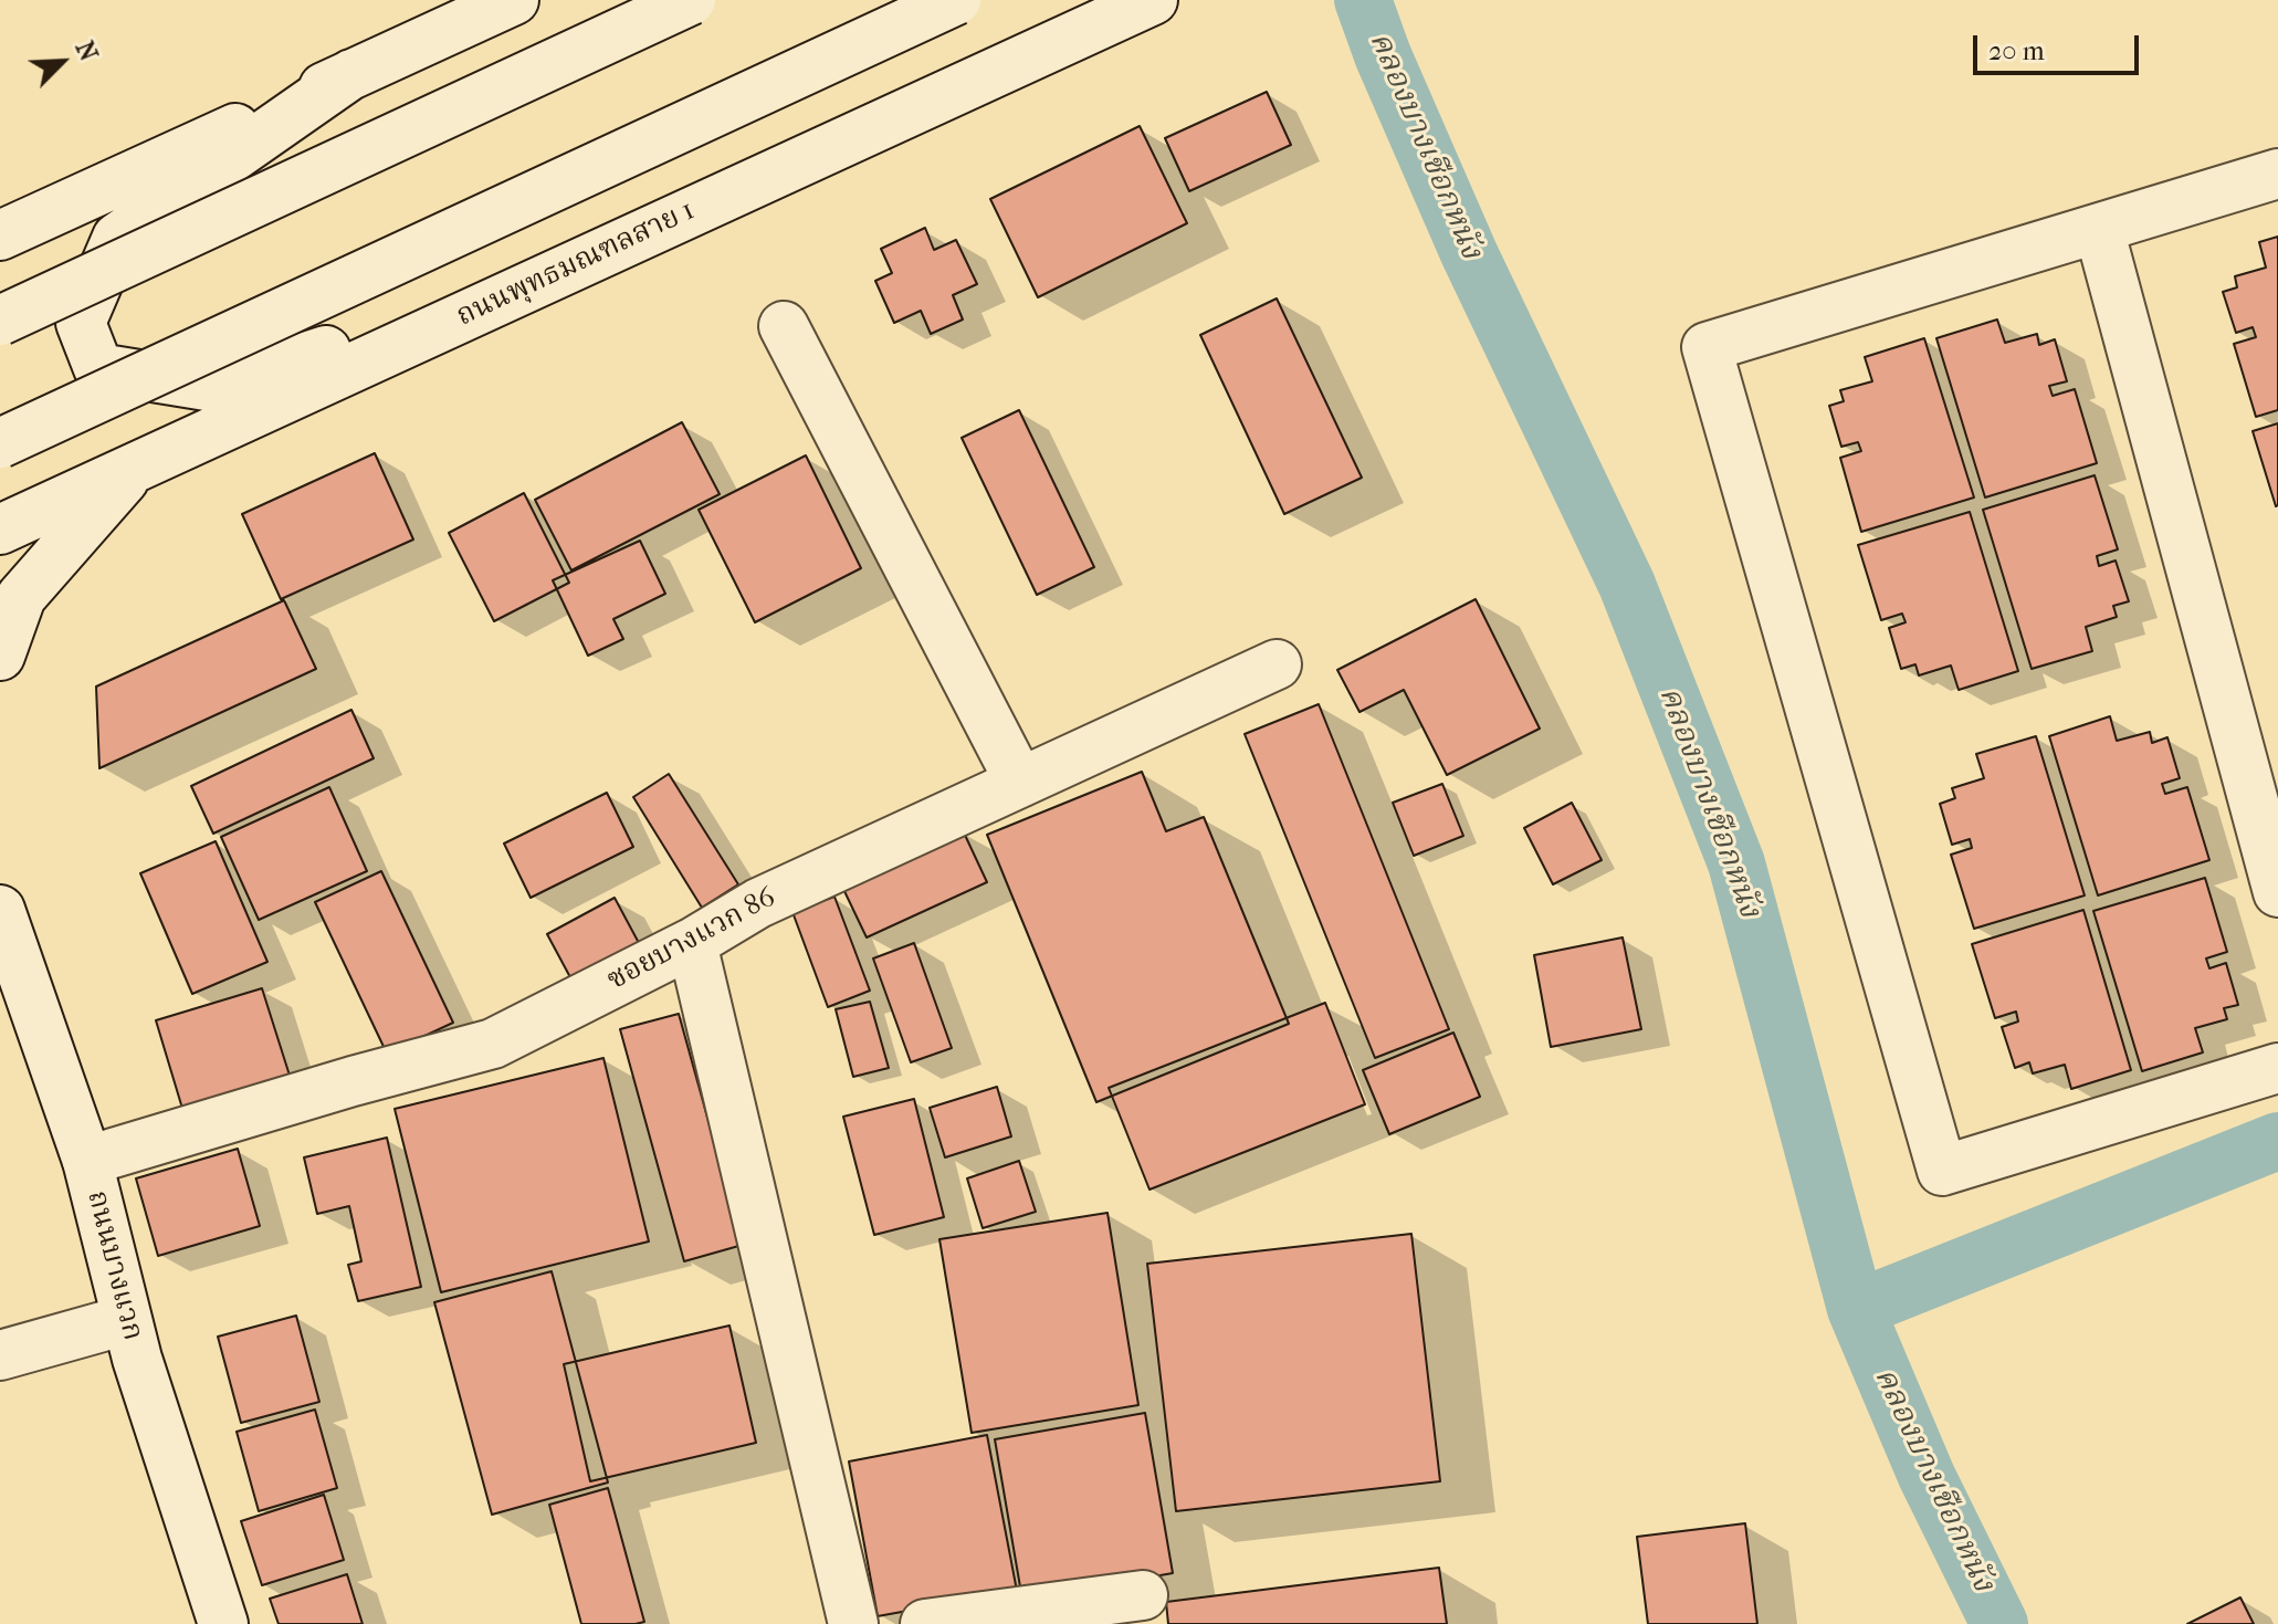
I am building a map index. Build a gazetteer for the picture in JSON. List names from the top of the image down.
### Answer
{
  "streets": {
    "main road": ["ถนนพุทธมณฑลสาย 1", "ซอยบางแวก 86", "ถนนบางแวก"]
  },
  "crossings": [
    ["ซอยบางแวก 86", "ถนนบางแวก"]
  ],
  "water": ["คลองบางเชือกหนัง"],
  "scale_bar": "20 m",
  "north": "top right"
}
